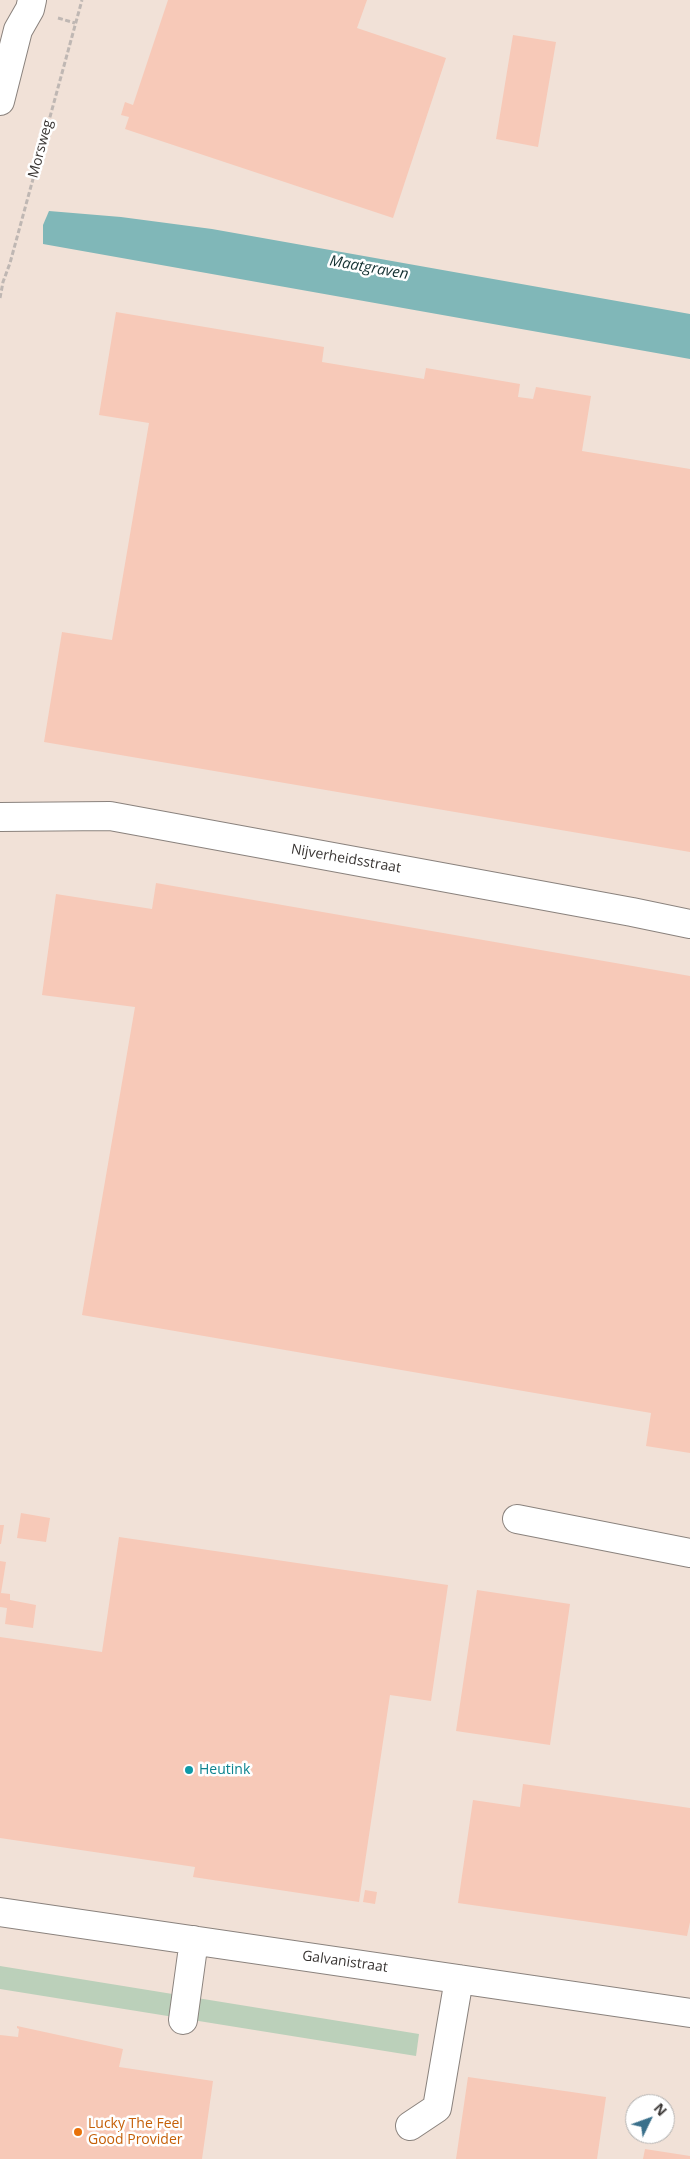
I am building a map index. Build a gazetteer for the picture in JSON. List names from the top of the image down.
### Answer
{
  "streets": {
    "street": ["Nijverheidsstraat", "Galvanistraat"],
    "path": ["Morsweg"]
  },
  "water": ["Maatgraven"],
  "places": ["Heutink", "Lucky The Feel Good Provider"],
  "north": "top right"
}
